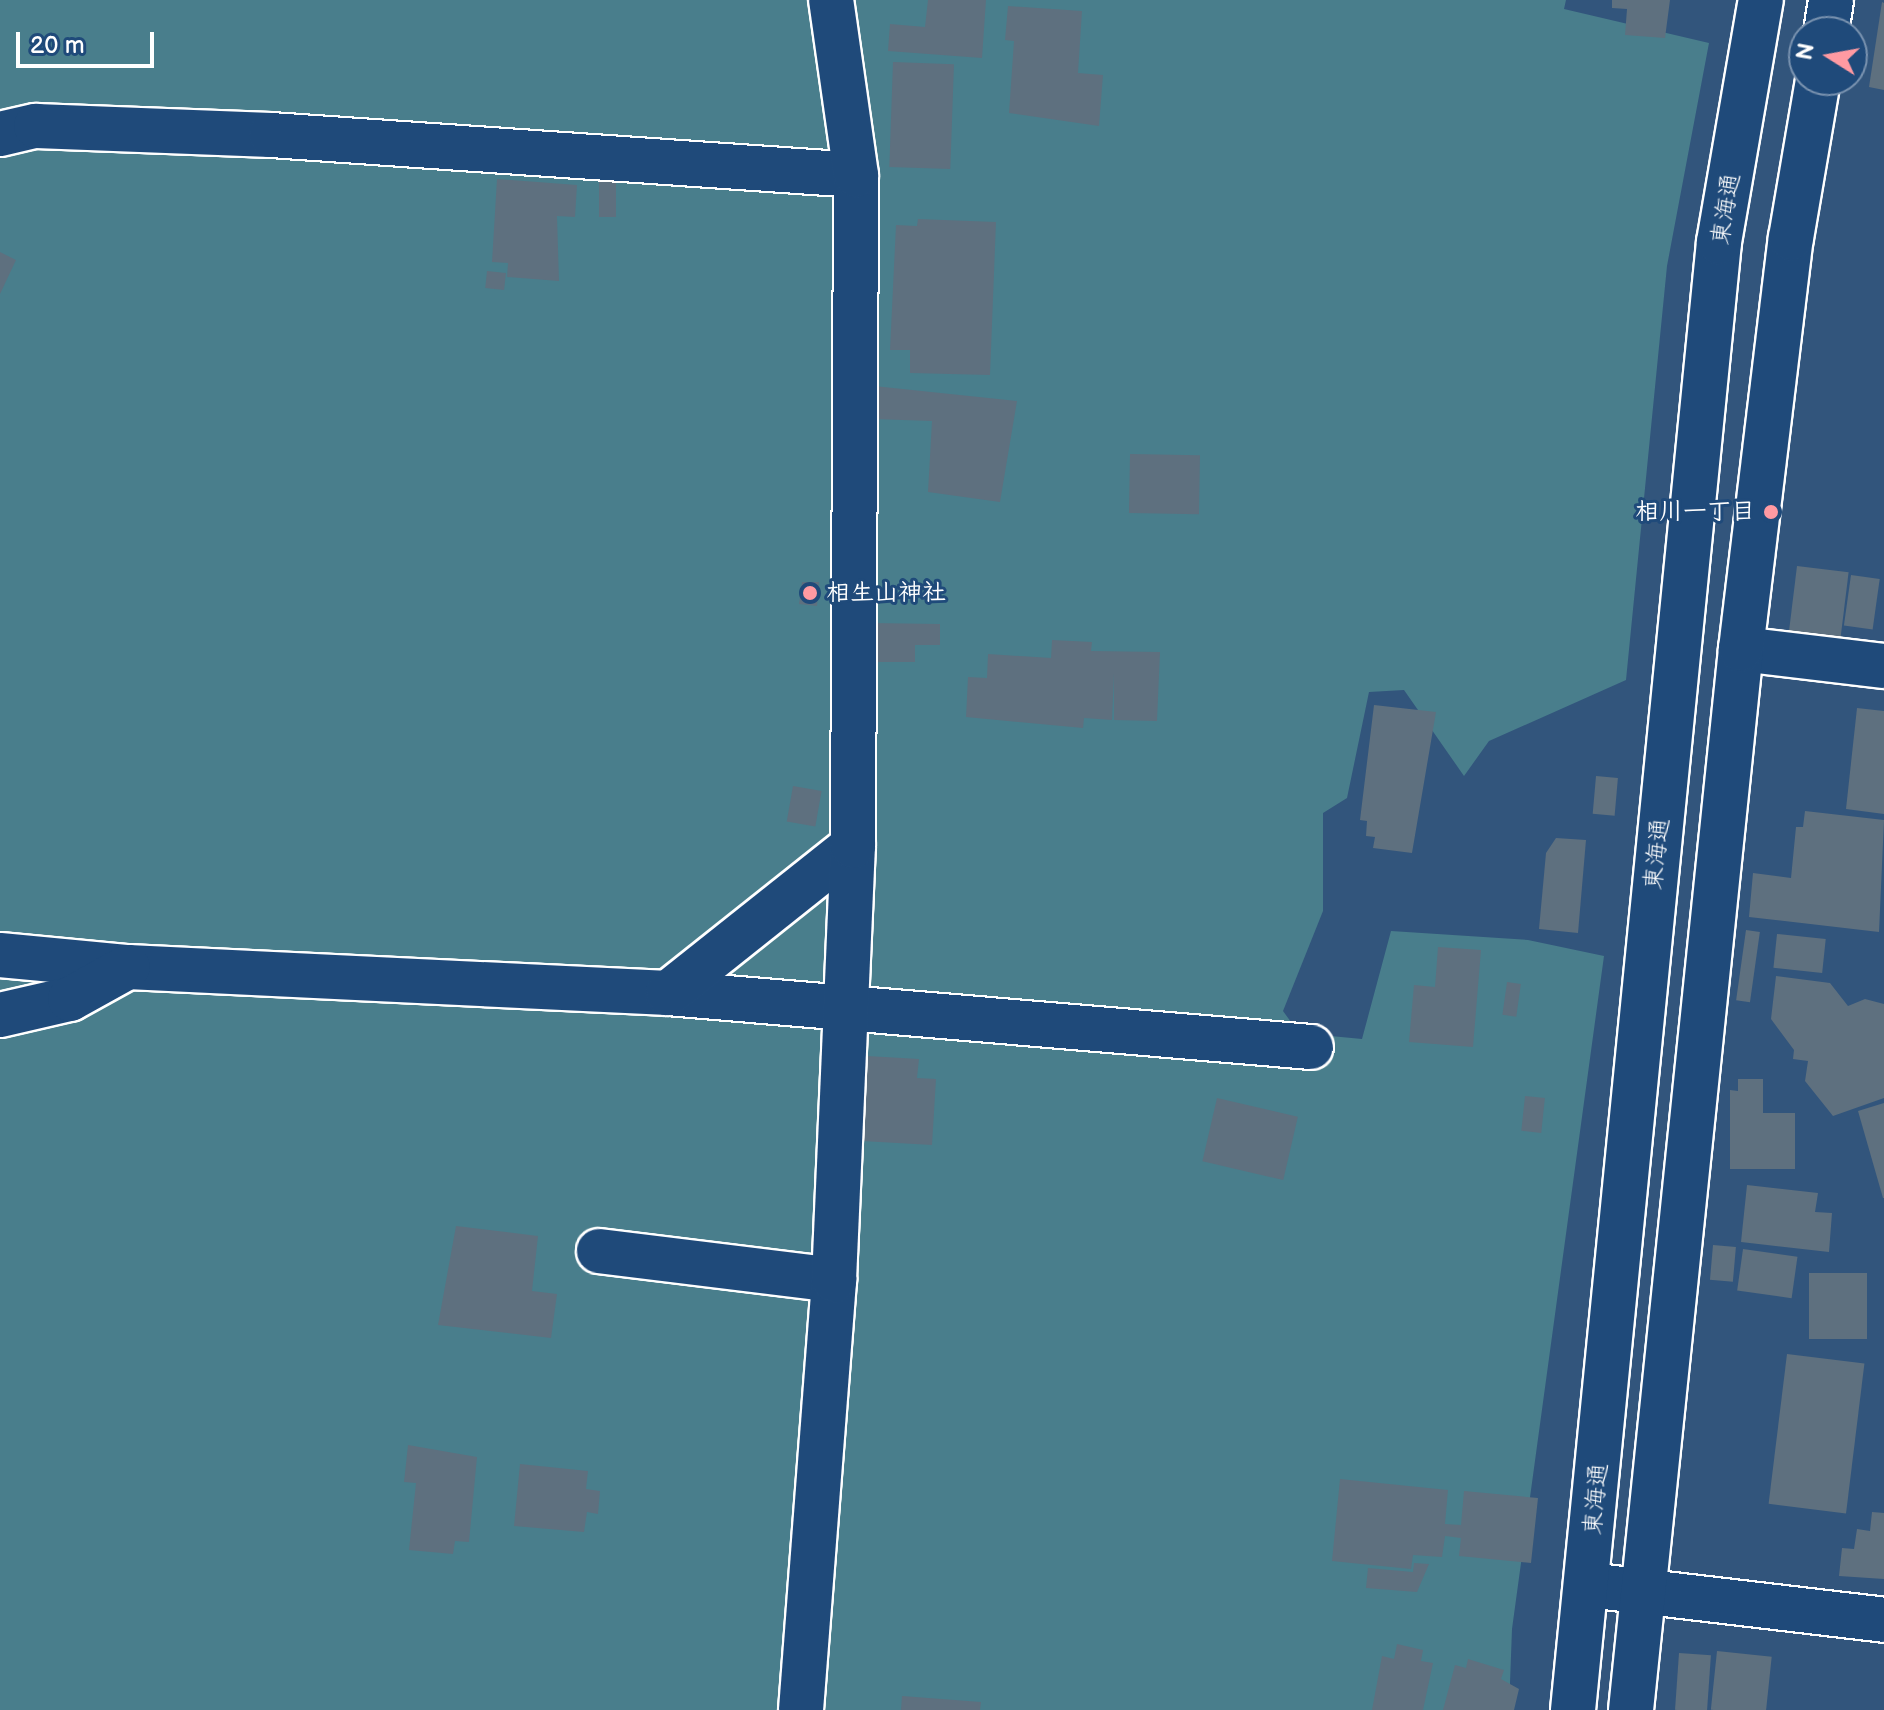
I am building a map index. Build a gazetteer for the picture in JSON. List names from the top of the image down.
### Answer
{
  "streets": {
    "street": ["東海通"]
  },
  "places": ["相川一丁目", "相生山神社"],
  "scale_bar": "20 m",
  "north": "left"
}
